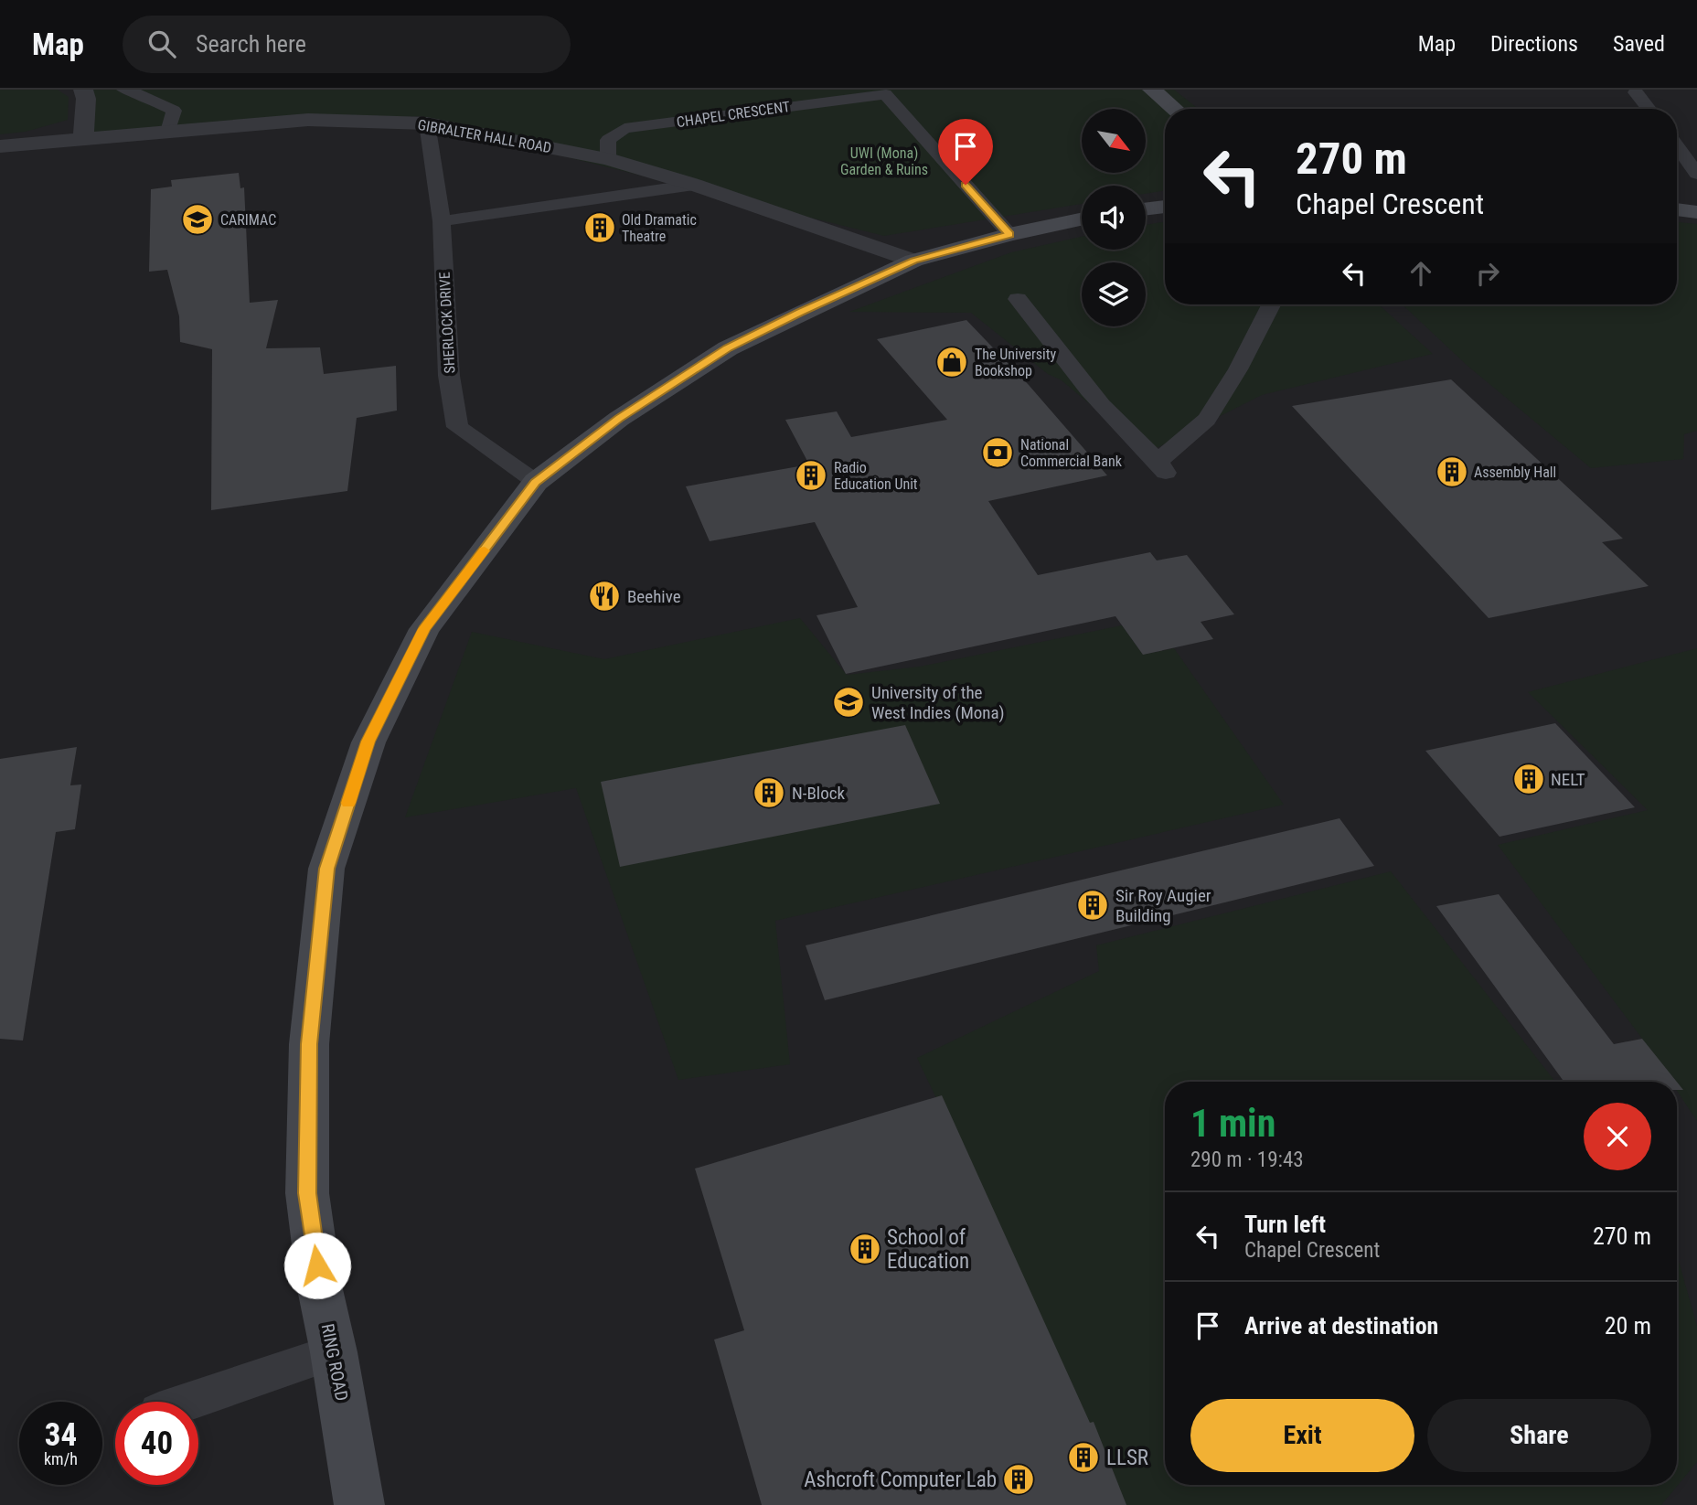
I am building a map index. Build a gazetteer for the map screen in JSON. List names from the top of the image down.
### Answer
{
  "streets": {
    "street": ["GIBRALTER HALL ROAD", "RING ROAD"],
    "lane": ["CHAPEL CRESCENT", "SHERLOCK DRIVE"]
  },
  "crossings": [
    ["CHAPEL CRESCENT", "GIBRALTER HALL ROAD"],
    ["CHAPEL CRESCENT", "RING ROAD"],
    ["GIBRALTER HALL ROAD", "SHERLOCK DRIVE"],
    ["GIBRALTER HALL ROAD", "RING ROAD"],
    ["SHERLOCK DRIVE", "RING ROAD"]
  ],
  "parks": ["UWI (Mona) Garden & Ruins"],
  "places": {
    "school or university": ["CARIMAC", "University of the West Indies (Mona)"],
    "building": [
      "Old Dramatic Theatre",
      "Assembly Hall",
      "Radio Education Unit",
      "NELT",
      "N-Block",
      "Sir Roy Augier Building",
      "School of Education",
      "LLSR",
      "Ashcroft Computer Lab"
    ],
    "shop": ["The University Bookshop"],
    "bank": ["National Commercial Bank"],
    "restaurant": ["Beehive"]
  },
  "north": "bottom right",
  "page": {
    "header": "Map",
    "search": "Search here",
    "nav": ["Map", "Directions", "Saved"],
    "turn": ["270 m", "Chapel Crescent"],
    "heading": ["1 min", "290 m · 19:43"],
    "list": [
      {
        "name": "Turn left",
        "note": "Chapel Crescent",
        "value": "270 m"
      },
      {
        "name": "Arrive at destination",
        "value": "20 m"
      }
    ],
    "buttons": ["Exit", "Share"],
    "speed": "34 km/h",
    "limit": "40"
  }
}
